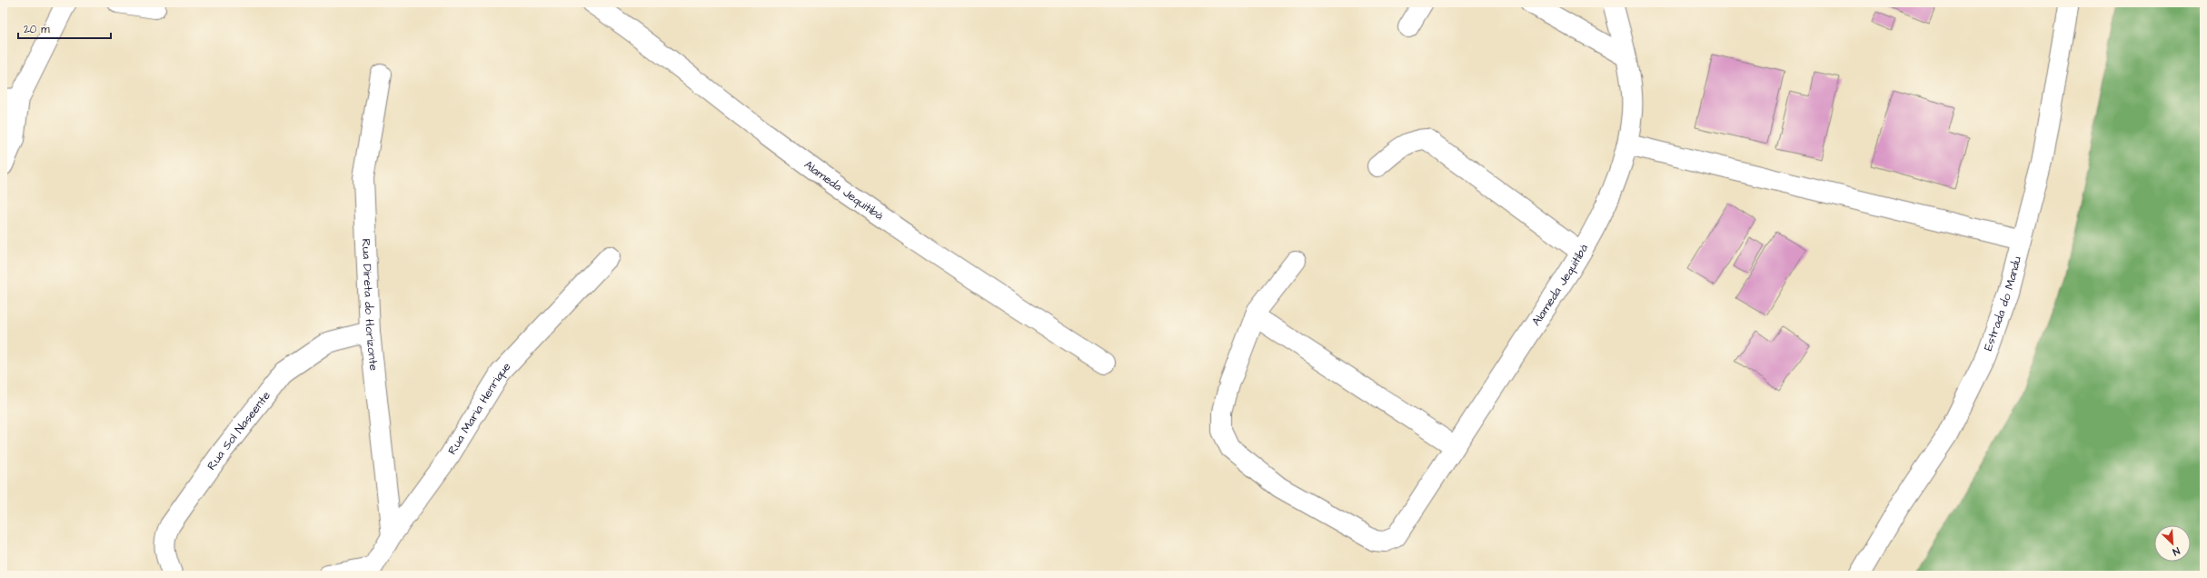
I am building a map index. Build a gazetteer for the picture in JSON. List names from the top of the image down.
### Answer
{
  "streets": {
    "street": [
      "Alameda Jequitibá",
      "Estrada do Mandu",
      "Rua Direta do Horizonte",
      "Rua Maria Henrique",
      "Rua Sol Naseente"
    ]
  },
  "crossings": [
    ["Rua Direta do Horizonte", "Rua Maria Henrique"],
    ["Rua Direta do Horizonte", "Rua Sol Naseente"]
  ],
  "scale_bar": "20 m",
  "north": "bottom right"
}
